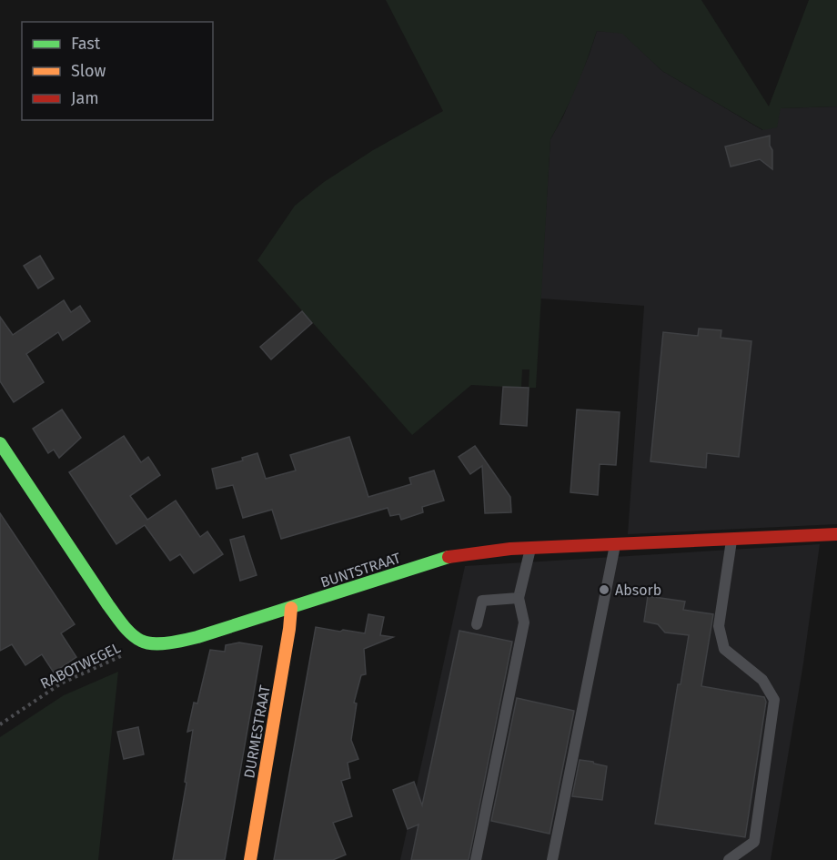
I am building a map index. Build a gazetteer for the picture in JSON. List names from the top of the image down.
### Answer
{
  "streets": {
    "street": ["BUNTSTRAAT", "DURMESTRAAT"],
    "path": ["RABOTWEGEL"]
  },
  "crossings": [
    ["BUNTSTRAAT", "RABOTWEGEL"],
    ["BUNTSTRAAT", "DURMESTRAAT"]
  ],
  "places": ["Absorb"],
  "legend": ["Fast", "Slow", "Jam"]
}
